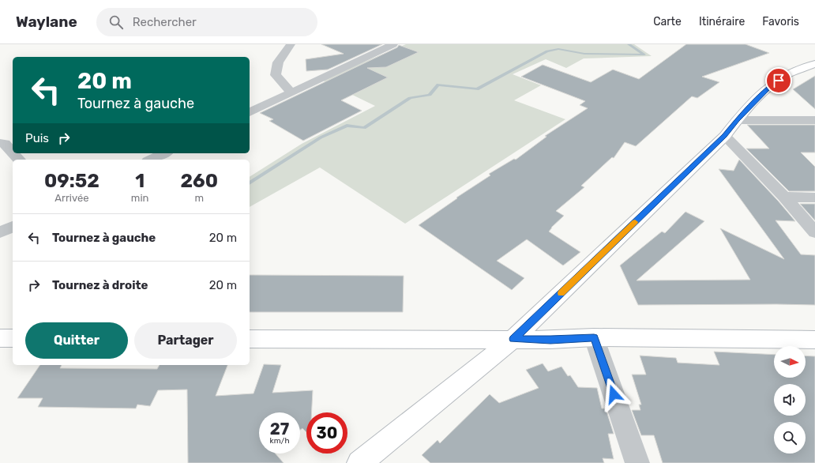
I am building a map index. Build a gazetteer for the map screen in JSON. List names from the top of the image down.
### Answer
{
  "north": "right",
  "page": {
    "header": "Waylane",
    "search": "Rechercher",
    "nav": ["Carte", "Itinéraire", "Favoris"],
    "turn": ["20 m", "Tournez à gauche"],
    "then": "Puis",
    "eta": [
      "09:52",
      "Arrivée",
      "1",
      "min",
      "260",
      "m"
    ],
    "list": [
      {
        "name": "Tournez à gauche",
        "value": "20 m"
      },
      {
        "name": "Tournez à droite",
        "value": "20 m"
      }
    ],
    "buttons": ["Quitter", "Partager"],
    "speed": "27 km/h",
    "limit": "30"
  }
}
